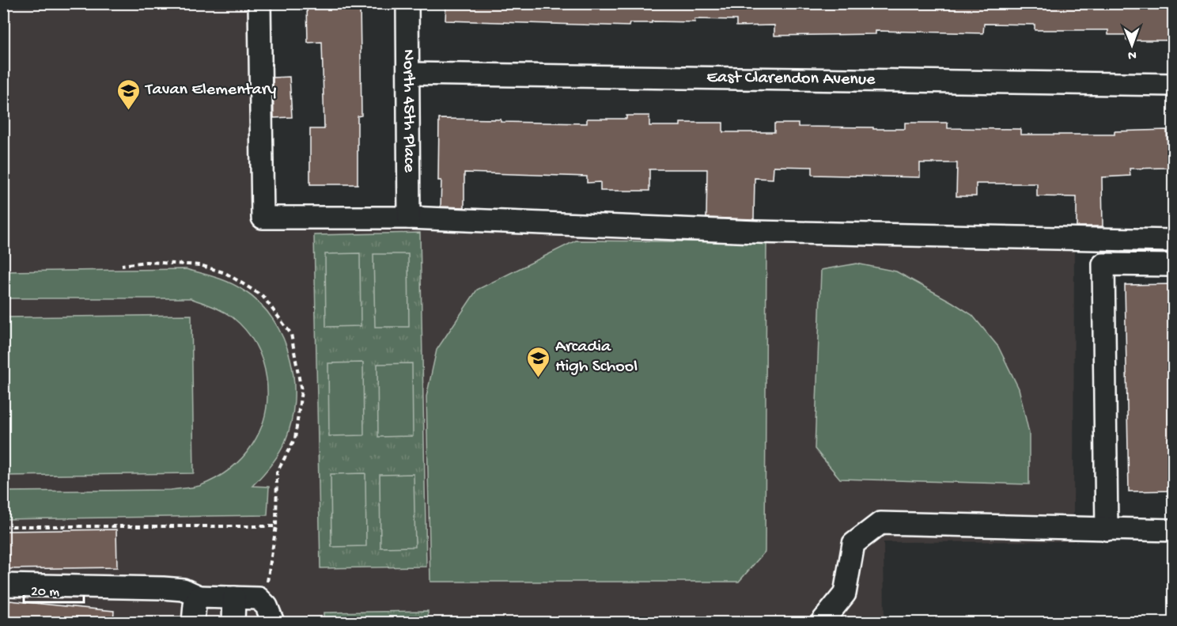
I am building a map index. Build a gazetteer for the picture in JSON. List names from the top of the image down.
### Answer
{
  "streets": {
    "street": ["East Clarendon Avenue", "North 45th Place"]
  },
  "crossings": [
    ["East Clarendon Avenue", "North 45th Place"]
  ],
  "places": {
    "school or university": ["Tavan Elementary", "Arcadia High School"]
  },
  "scale_bar": "20 m",
  "north": "bottom"
}
